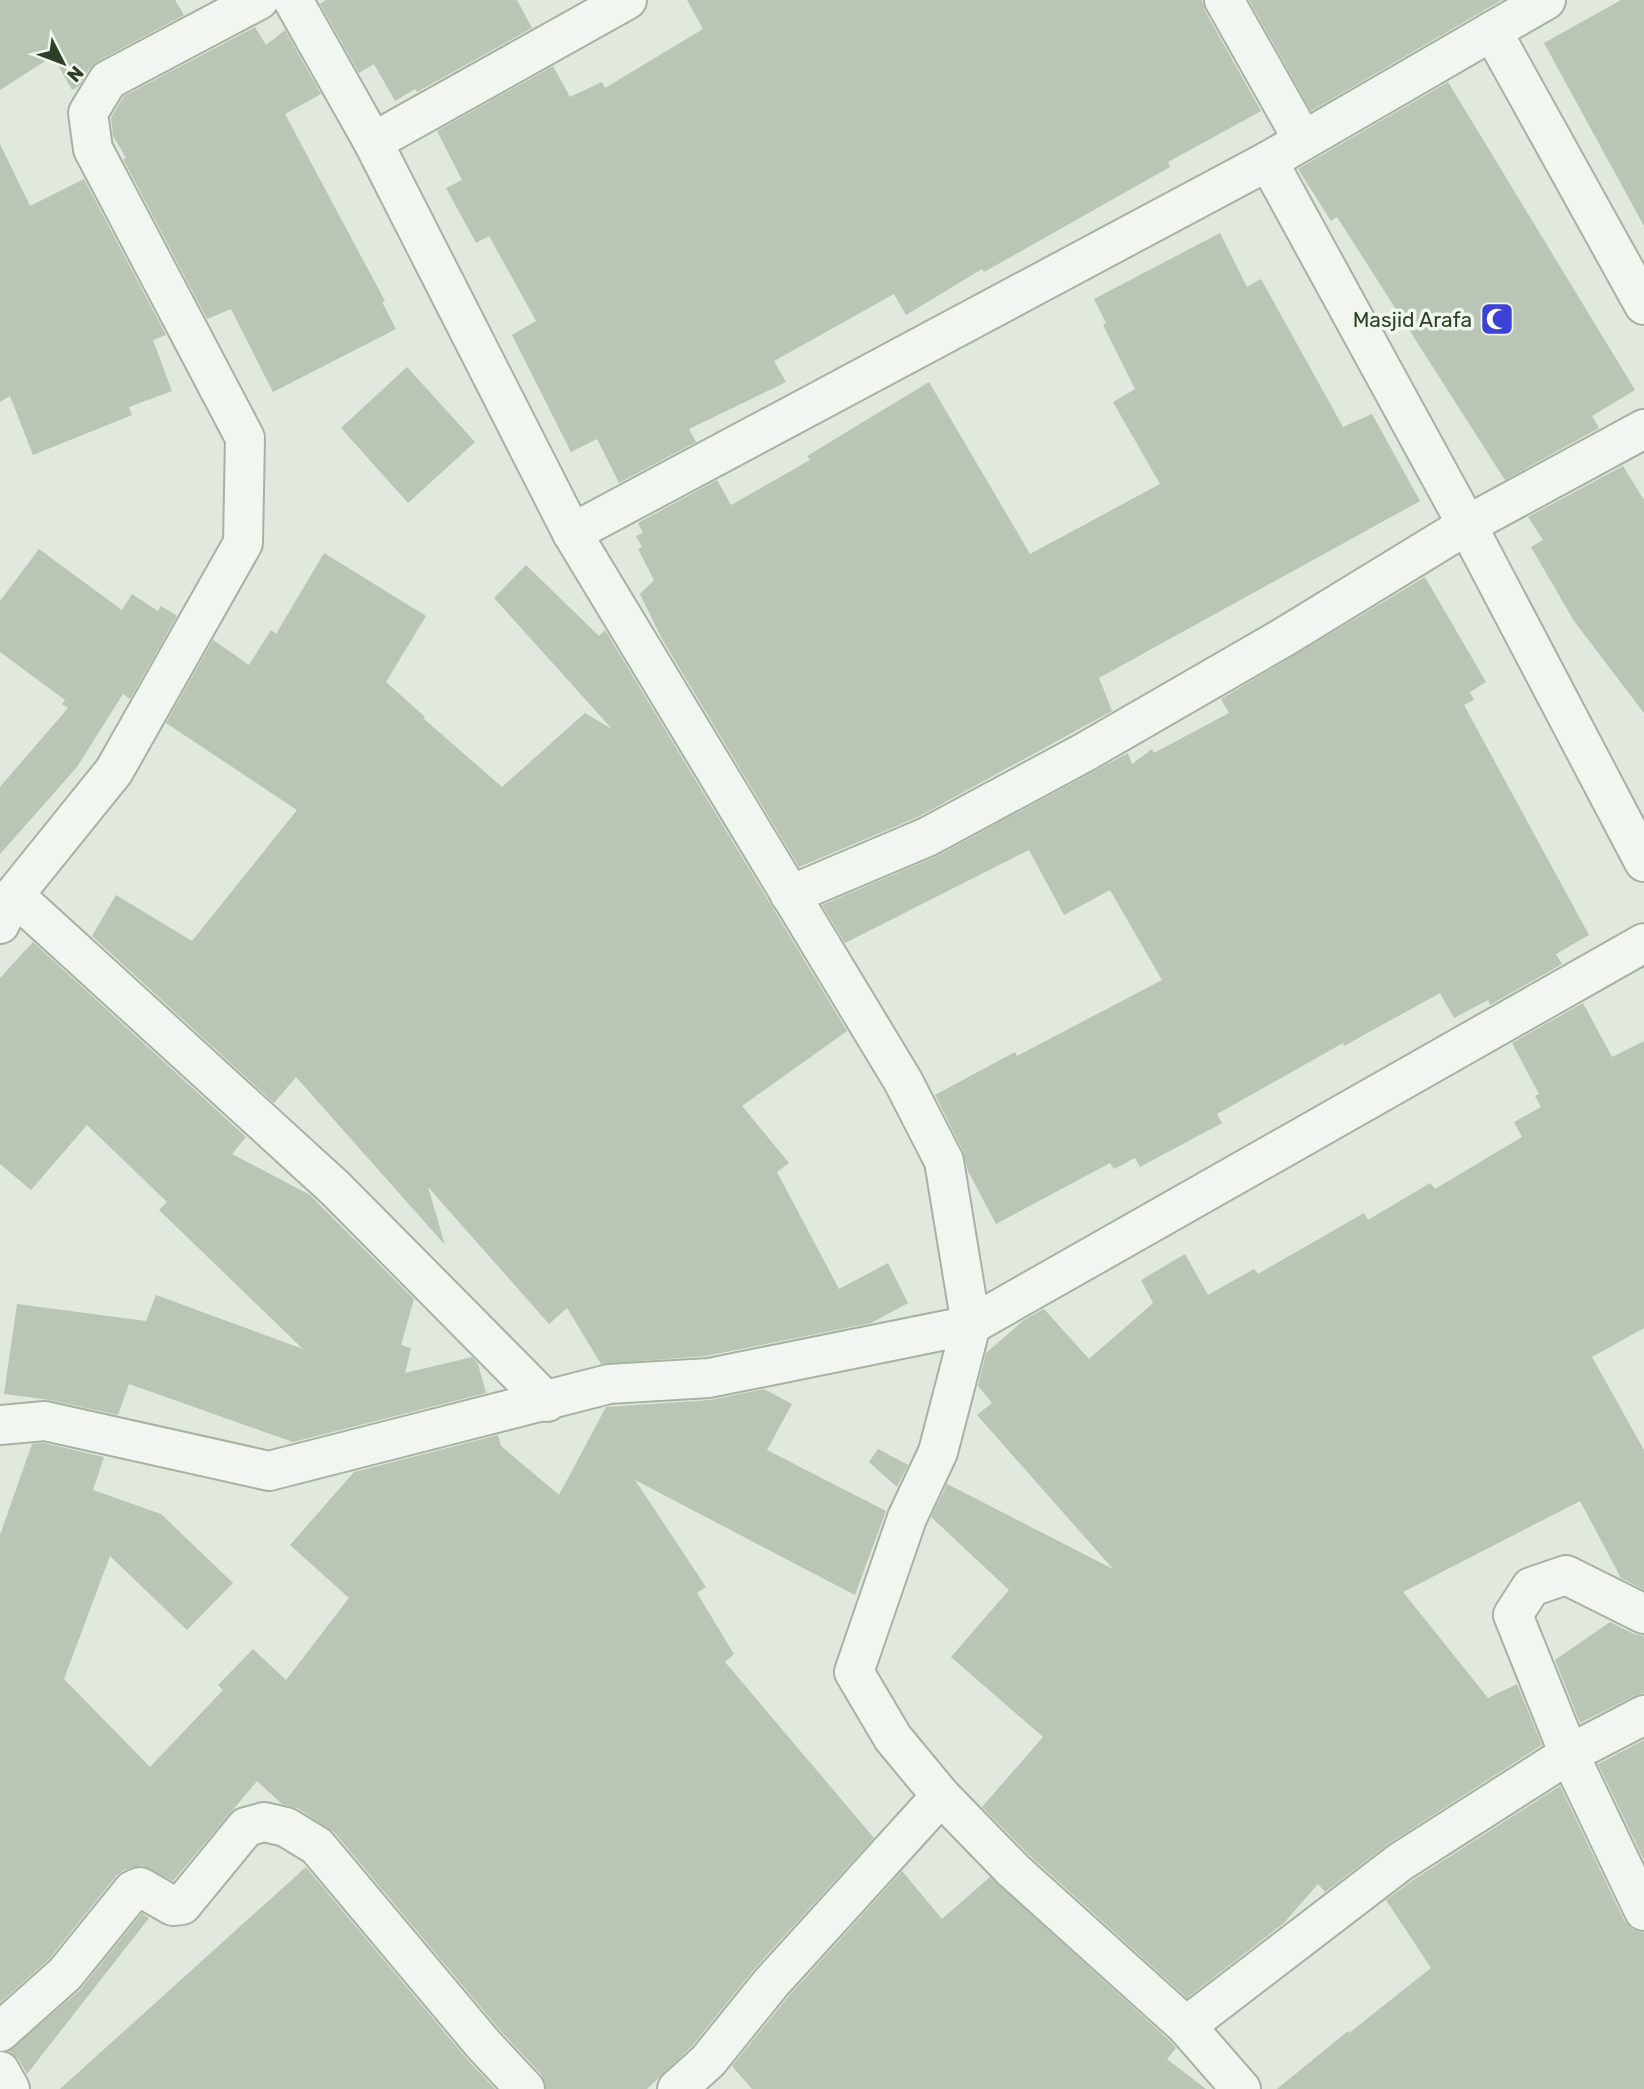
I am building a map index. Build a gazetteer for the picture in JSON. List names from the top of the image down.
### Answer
{
  "places": {
    "mosque": ["Masjid Arafa"]
  },
  "north": "bottom right"
}
